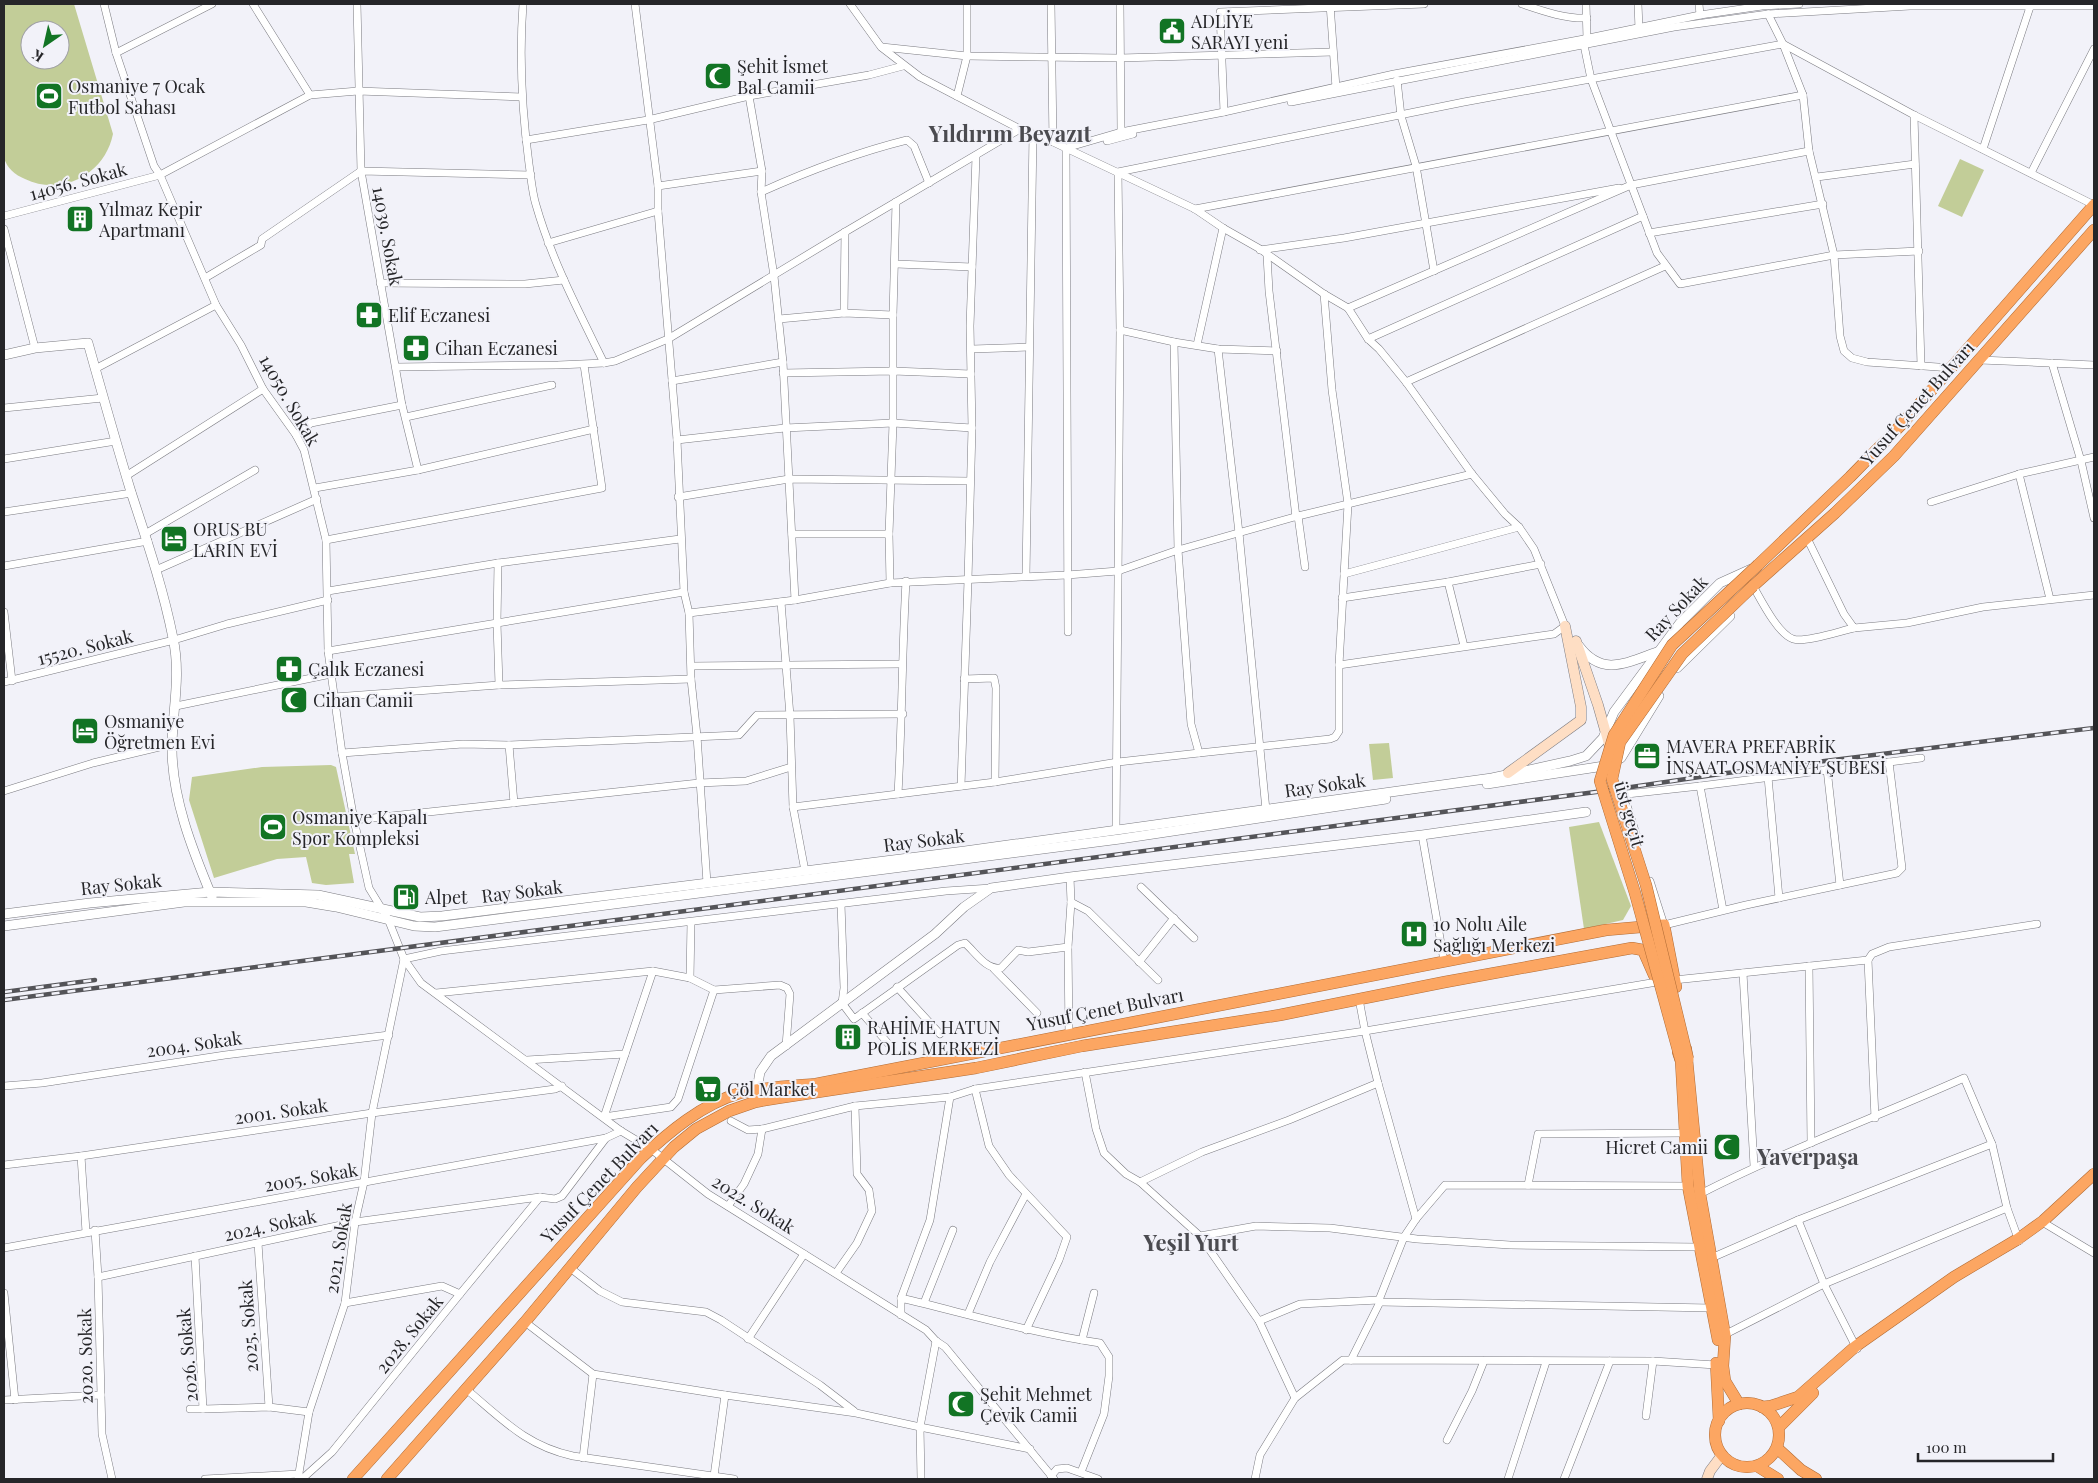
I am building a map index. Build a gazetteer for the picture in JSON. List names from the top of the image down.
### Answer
{
  "streets": {
    "highway": ["Yusuf Çenet Bulvarı", "üst geçit"],
    "street": [
      "14056. Sokak",
      "14039. Sokak",
      "14050. Sokak",
      "Ray Sokak",
      "15520. Sokak",
      "2004. Sokak",
      "2001. Sokak",
      "2005. Sokak",
      "2022. Sokak",
      "2024. Sokak",
      "2021. Sokak",
      "2025. Sokak",
      "2028. Sokak",
      "2026. Sokak",
      "2020. Sokak"
    ]
  },
  "crossings": [
    ["14056. Sokak", "14050. Sokak"],
    ["14050. Sokak", "Ray Sokak"],
    ["14050. Sokak", "15520. Sokak"],
    ["14050. Sokak", "2022. Sokak"],
    ["14050. Sokak", "2021. Sokak"],
    ["Yusuf Çenet Bulvarı", "Ray Sokak"],
    ["Yusuf Çenet Bulvarı", "üst geçit"],
    ["Yusuf Çenet Bulvarı", "2022. Sokak"],
    ["Ray Sokak", "üst geçit"],
    ["2004. Sokak", "2021. Sokak"],
    ["2001. Sokak", "2022. Sokak"],
    ["2001. Sokak", "2021. Sokak"],
    ["2005. Sokak", "2022. Sokak"],
    ["2005. Sokak", "2024. Sokak"],
    ["2005. Sokak", "2021. Sokak"],
    ["2005. Sokak", "2020. Sokak"],
    ["2022. Sokak", "2021. Sokak"],
    ["2024. Sokak", "2021. Sokak"],
    ["2024. Sokak", "2025. Sokak"],
    ["2024. Sokak", "2026. Sokak"],
    ["2024. Sokak", "2020. Sokak"],
    ["2021. Sokak", "2028. Sokak"],
    ["2021. Sokak", "2026. Sokak"],
    ["2025. Sokak", "2026. Sokak"]
  ],
  "districts": ["Yıldırım Beyazıt", "Yaverpaşa", "Yeşil Yurt"],
  "places": {
    "public building": ["ADLİYE SARAYI yeni"],
    "mosque": [
      "Şehit İsmet Bal Camii",
      "Cihan Camii",
      "Hicret Camii",
      "Şehit Mehmet Çevik Camii"
    ],
    "sports": ["Osmaniye 7 Ocak Futbol Sahası", "Osmaniye Kapalı Spor Kompleksi"],
    "building": ["Yılmaz Kepir Apartmanı", "RAHİME HATUN POLİS MERKEZİ"],
    "pharmacy": ["Elif Eczanesi", "Cihan Eczanesi", "Çalık Eczanesi"],
    "hotel": ["ORUS BU LARIN EVİ", "Osmaniye Öğretmen Evi"],
    "office": ["MAVERA PREFABRİK İNŞAAT OSMANİYE ŞUBESİ"],
    "fuel station": ["Alpet"],
    "hospital": ["10 Nolu Aile Sağlığı Merkezi"],
    "supermarket": ["Çöl Market"]
  },
  "scale_bar": "100 m",
  "north": "bottom left"
}
